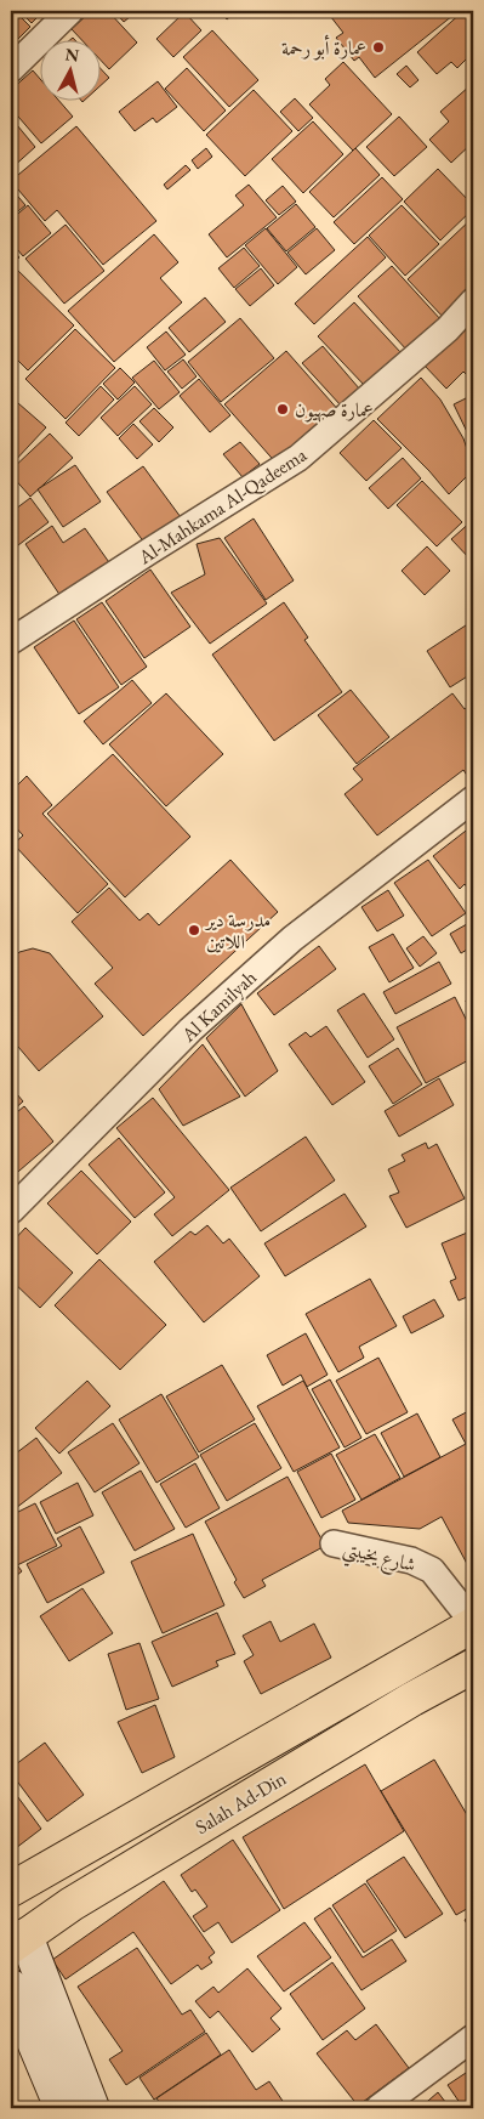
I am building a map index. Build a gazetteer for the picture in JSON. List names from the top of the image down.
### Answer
{
  "streets": {
    "highway": ["Salah Ad-Din"],
    "street": ["Al-Mahkama Al-Qadeema", "Al Kamilyah", "شارع يخيبتي"]
  },
  "crossings": [
    ["شارع يخيبتي", "Salah Ad-Din"]
  ],
  "places": ["عمارة أبو رحمة", "عمارة صهيون", "مدرسة دير اللاتين"],
  "north": "top"
}
